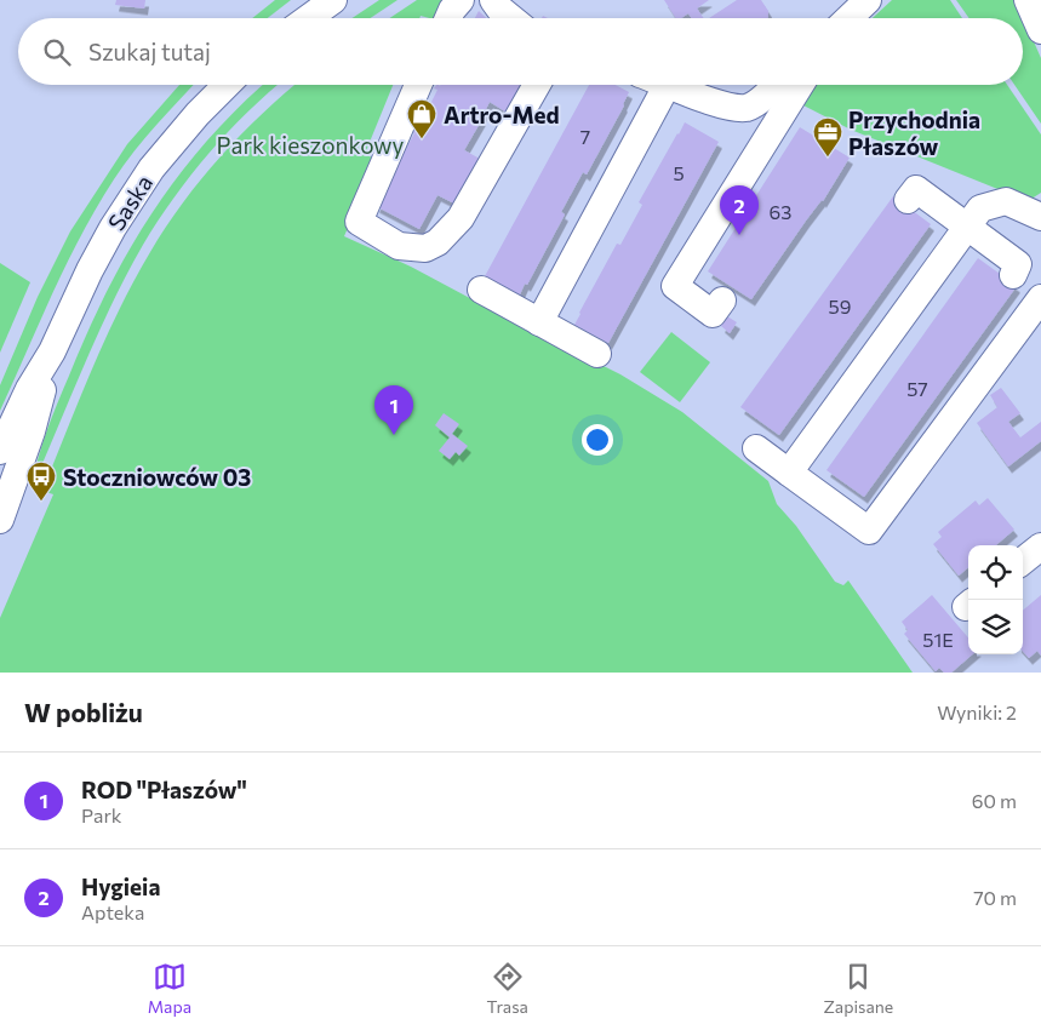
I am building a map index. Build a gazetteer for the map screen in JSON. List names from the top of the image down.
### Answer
{
  "streets": {
    "street": ["Saska"]
  },
  "parks": ["Park kieszonkowy"],
  "places": {
    "shop": ["Artro-Med"],
    "office": ["Przychodnia Płaszów"],
    "bus stop": ["Stoczniowców 03"]
  },
  "house_numbers": [
    "7",
    "5",
    "63",
    "59",
    "57",
    "51E"
  ],
  "page": {
    "search": "Szukaj tutaj",
    "pins": ["2", "1"],
    "heading": ["W pobliżu", "Wyniki: 2"],
    "list": [
      {
        "mark": "1",
        "name": "ROD \"Płaszów\"",
        "note": "Park",
        "value": "60 m"
      },
      {
        "mark": "2",
        "name": "Hygieia",
        "note": "Apteka",
        "value": "70 m"
      }
    ],
    "nav": ["Mapa", "Trasa", "Zapisane"]
  }
}
